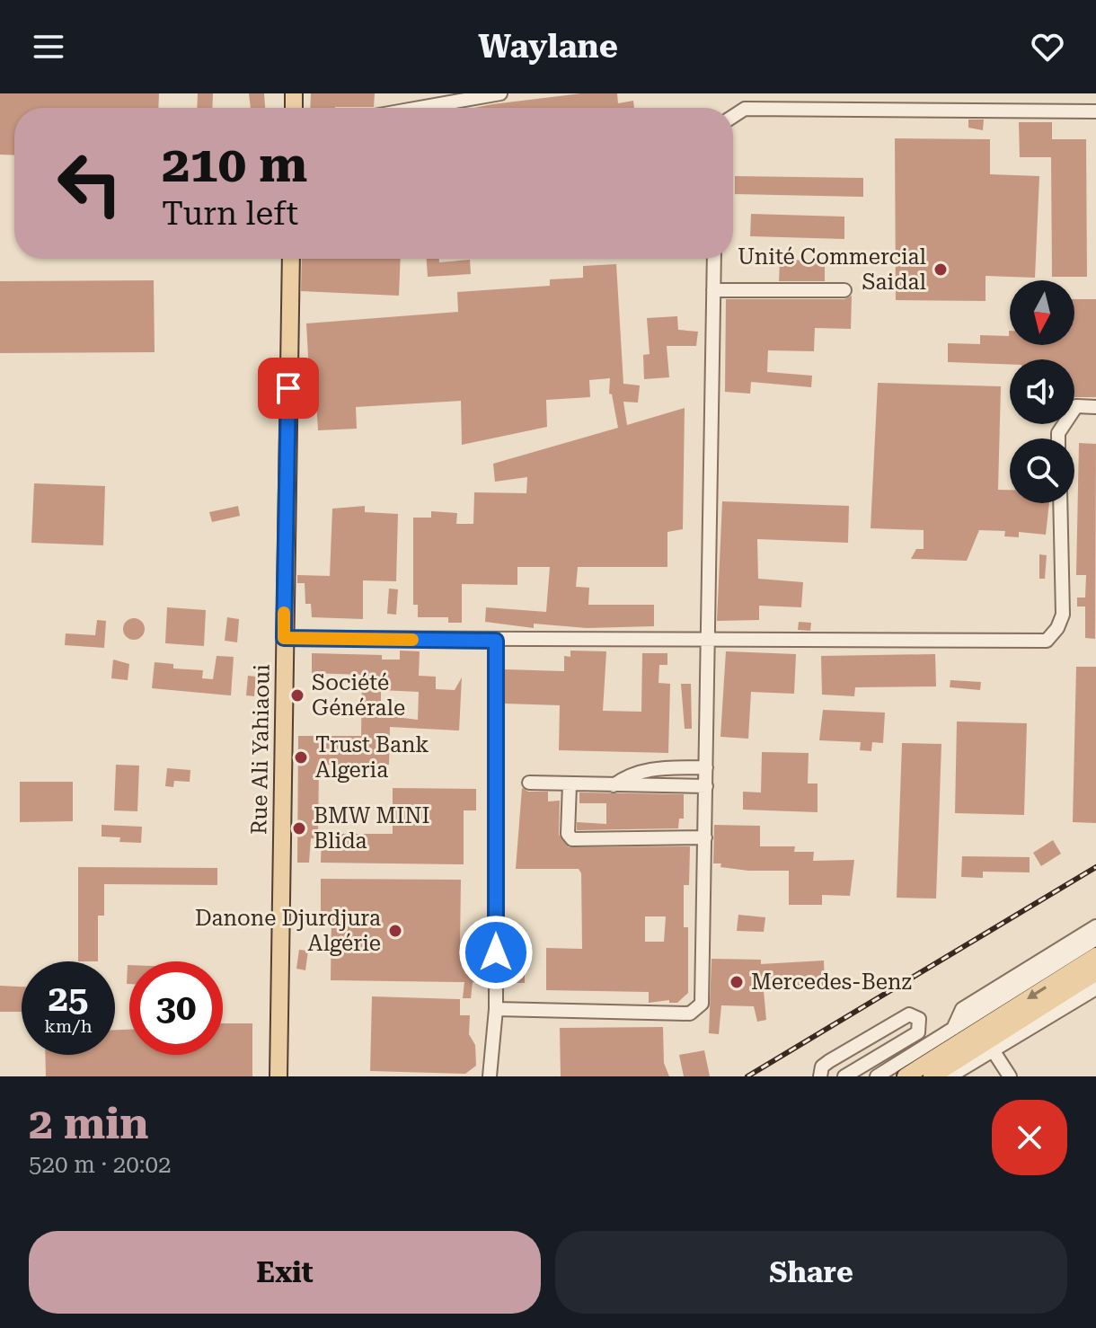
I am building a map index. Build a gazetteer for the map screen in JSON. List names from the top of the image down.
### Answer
{
  "streets": {
    "main road": ["Rue Ali Yahiaoui"]
  },
  "places": [
    "Unité Commercial Saidal",
    "Société Générale",
    "Trust Bank Algeria",
    "BMW MINI Blida",
    "Danone Djurdjura Algérie",
    "Mercedes-Benz"
  ],
  "north": "bottom",
  "page": {
    "header": "Waylane",
    "turn": ["210 m", "Turn left"],
    "speed": "25 km/h",
    "limit": "30",
    "heading": ["2 min", "520 m · 20:02"],
    "buttons": ["Exit", "Share"]
  }
}
